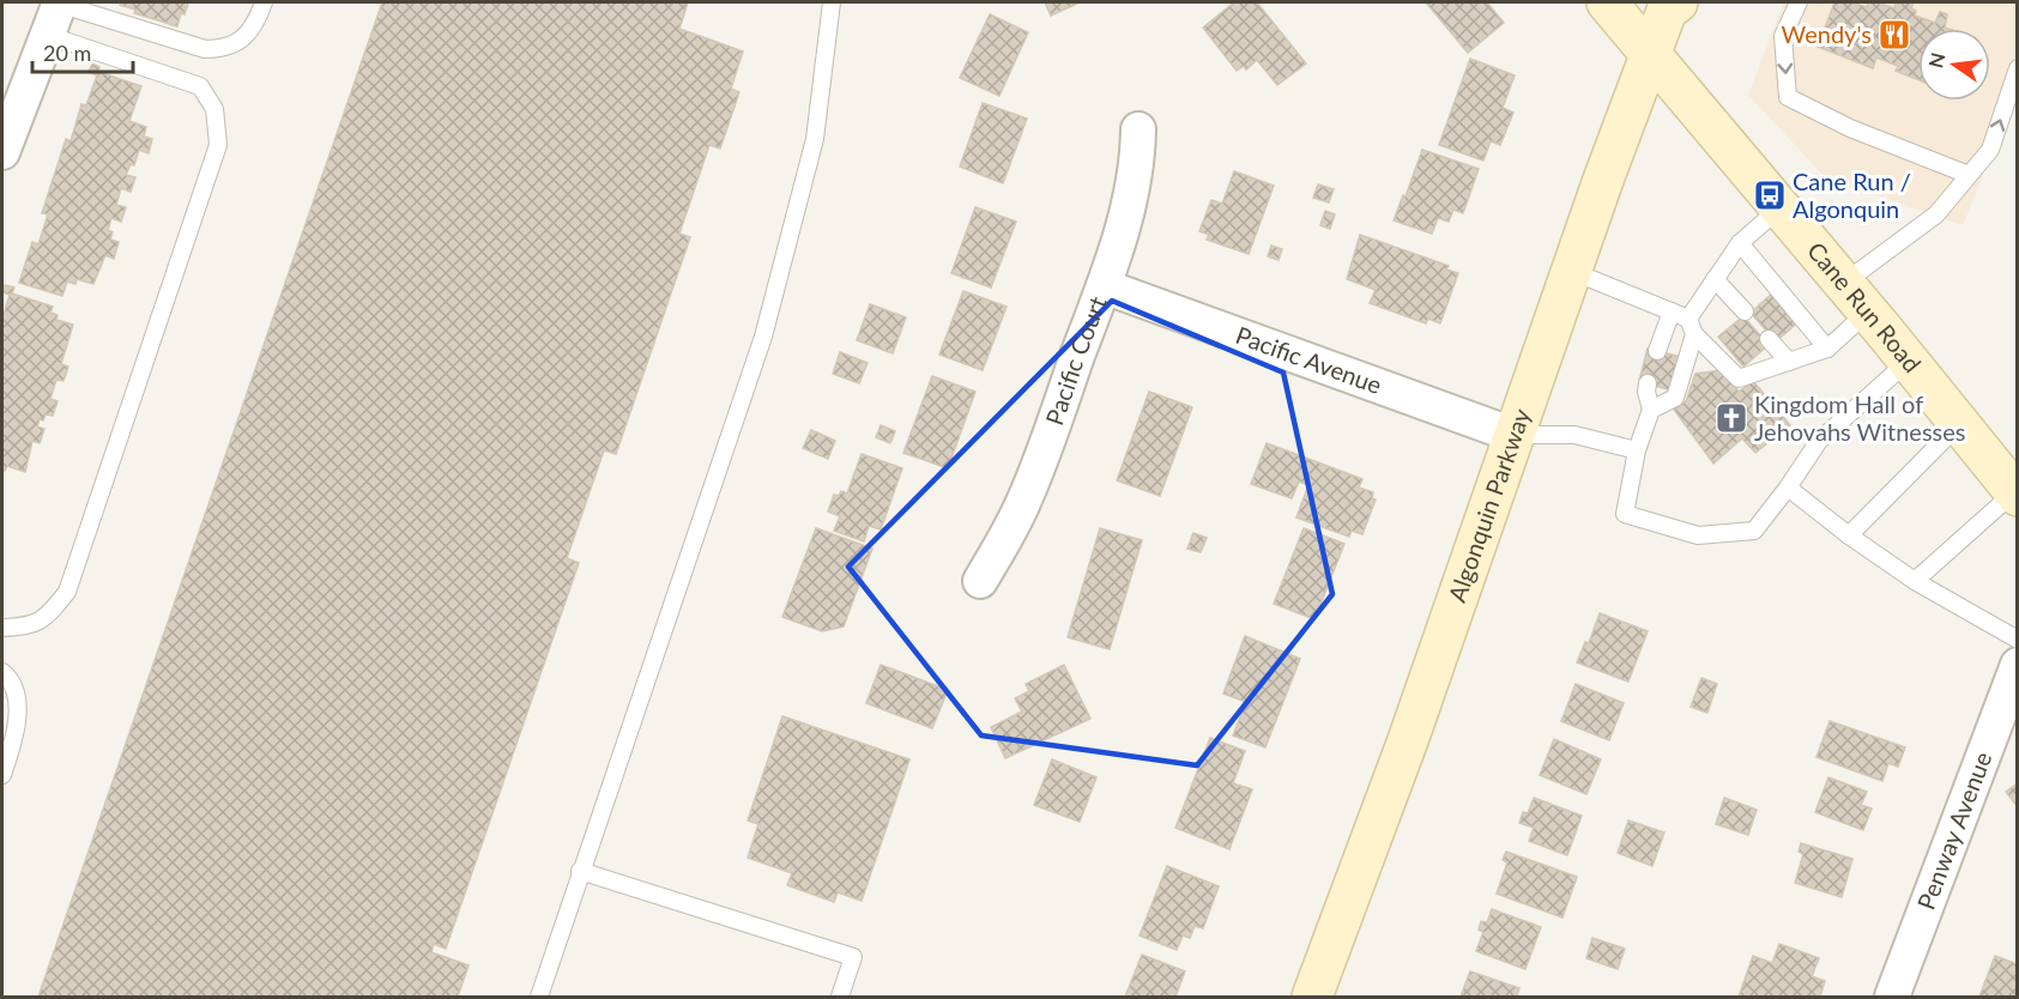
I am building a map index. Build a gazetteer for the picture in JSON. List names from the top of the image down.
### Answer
{
  "streets": {
    "main road": ["Cane Run Road", "Algonquin Parkway"],
    "street": ["Pacific Court", "Pacific Avenue", "Penway Avenue"]
  },
  "crossings": [
    ["Cane Run Road", "Algonquin Parkway"],
    ["Pacific Court", "Pacific Avenue"],
    ["Pacific Avenue", "Algonquin Parkway"]
  ],
  "places": {
    "restaurant": ["Wendy's"],
    "bus stop": ["Cane Run / Algonquin"],
    "church": ["Kingdom Hall of Jehovahs Witnesses"]
  },
  "scale_bar": "20 m",
  "north": "left"
}
